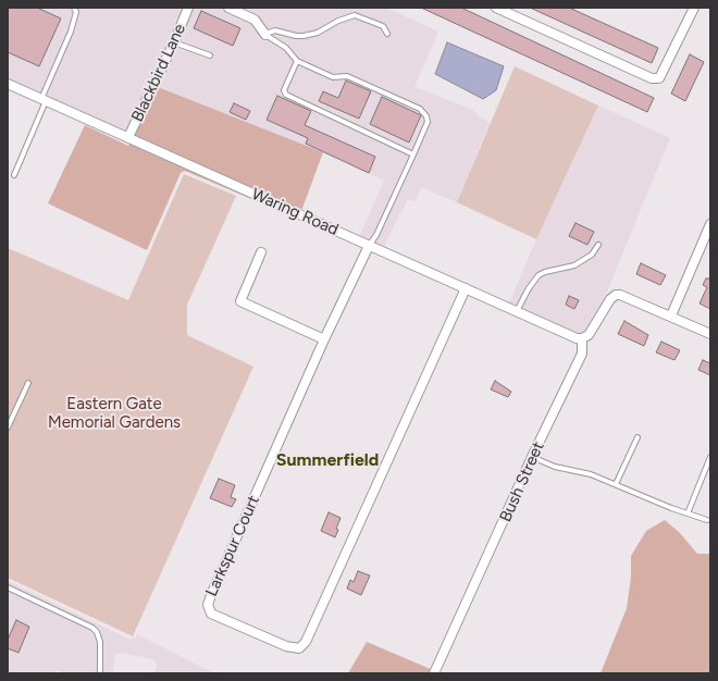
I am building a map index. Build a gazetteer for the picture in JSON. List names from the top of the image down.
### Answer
{
  "streets": {
    "street": [
      "Blackbird Lane",
      "Waring Road",
      "Bush Street",
      "Larkspur Court"
    ]
  },
  "crossings": [
    ["Blackbird Lane", "Waring Road"],
    ["Waring Road", "Bush Street"],
    ["Waring Road", "Larkspur Court"]
  ],
  "districts": ["Summerfield"],
  "parks": ["Eastern Gate Memorial Gardens"]
}
